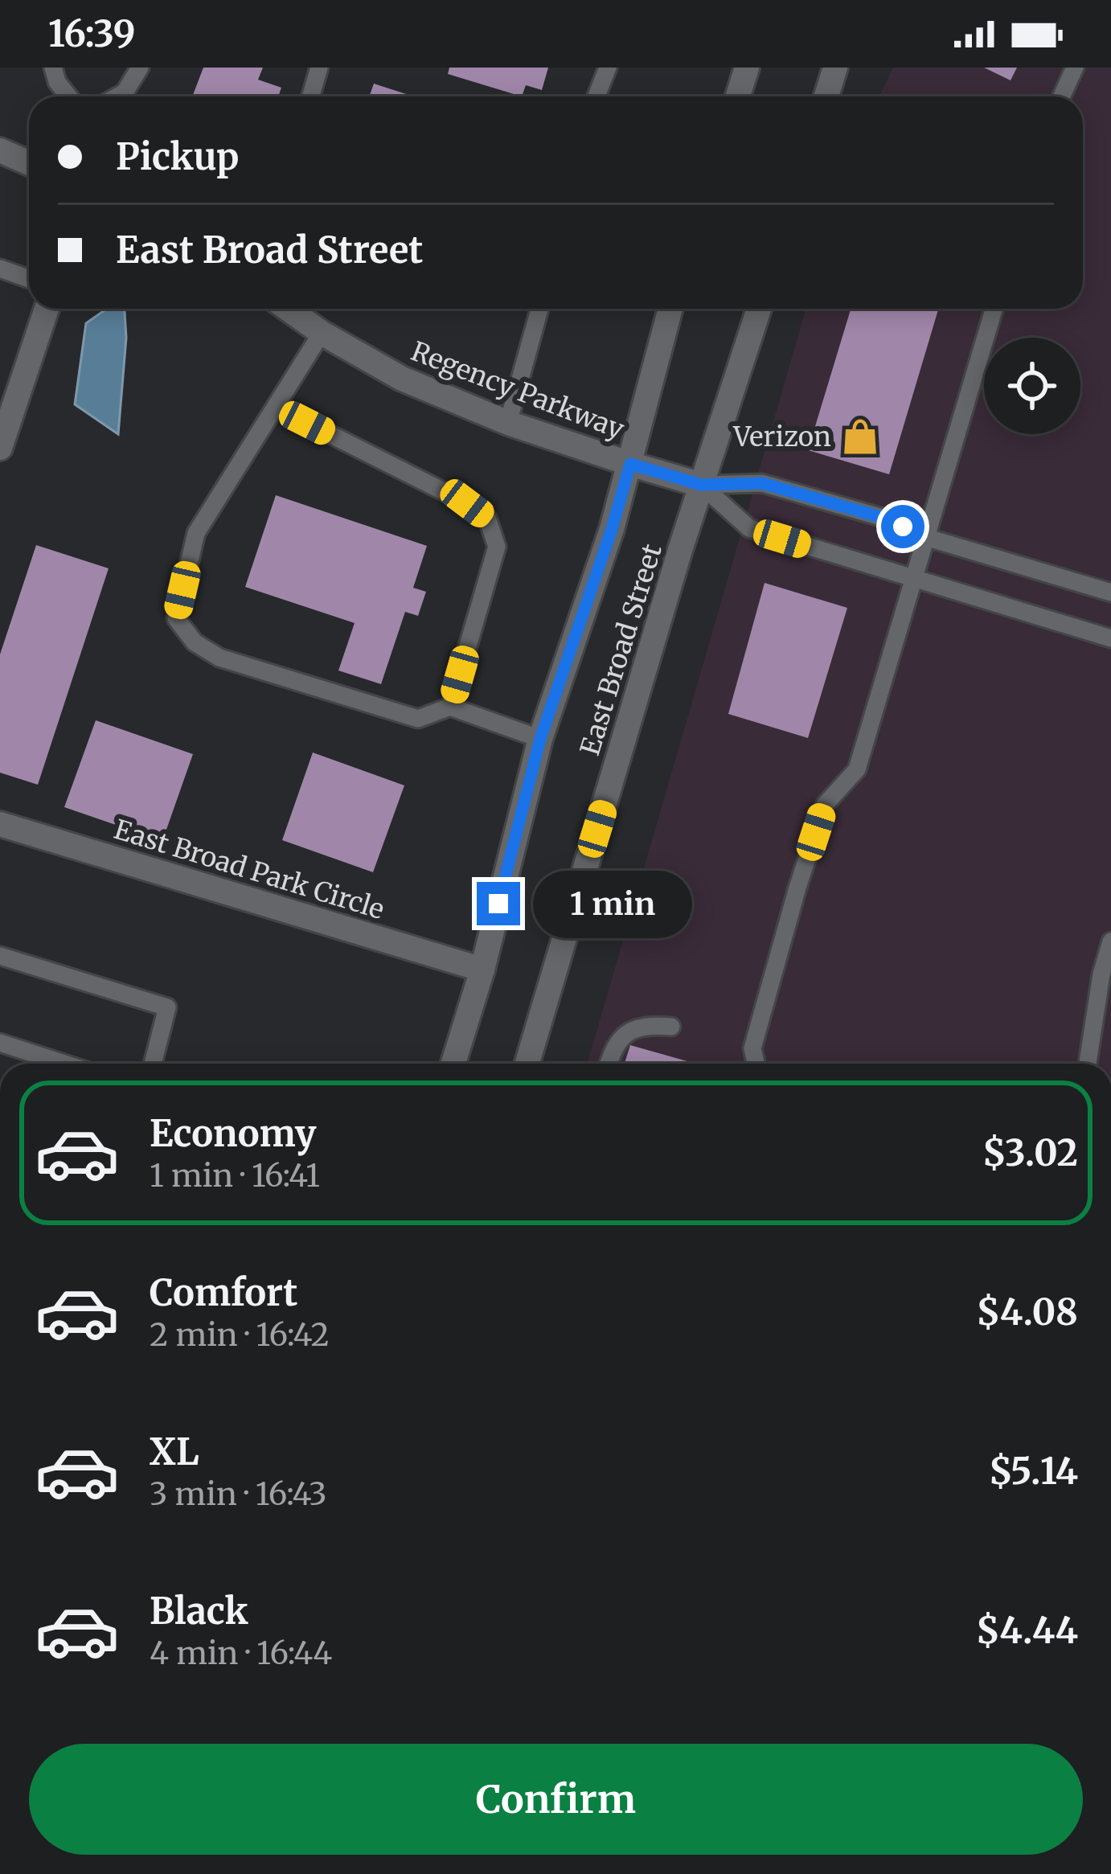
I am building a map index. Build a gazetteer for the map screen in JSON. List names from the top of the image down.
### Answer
{
  "streets": {
    "main road": ["Regency Parkway", "East Broad Street", "East Broad Park Circle"]
  },
  "crossings": [
    ["Regency Parkway", "East Broad Street"],
    ["East Broad Street", "East Broad Park Circle"]
  ],
  "places": {
    "shop": ["Verizon"]
  },
  "page": {
    "status": "16:39",
    "banner": ["Pickup", "East Broad Street"],
    "bubble": "1 min",
    "list": [
      {
        "name": "Economy",
        "note": "1 min · 16:41",
        "value": "$3.02"
      },
      {
        "name": "Comfort",
        "note": "2 min · 16:42",
        "value": "$4.08"
      },
      {
        "name": "XL",
        "note": "3 min · 16:43",
        "value": "$5.14"
      },
      {
        "name": "Black",
        "note": "4 min · 16:44",
        "value": "$4.44"
      }
    ],
    "buttons": "Confirm"
  }
}
